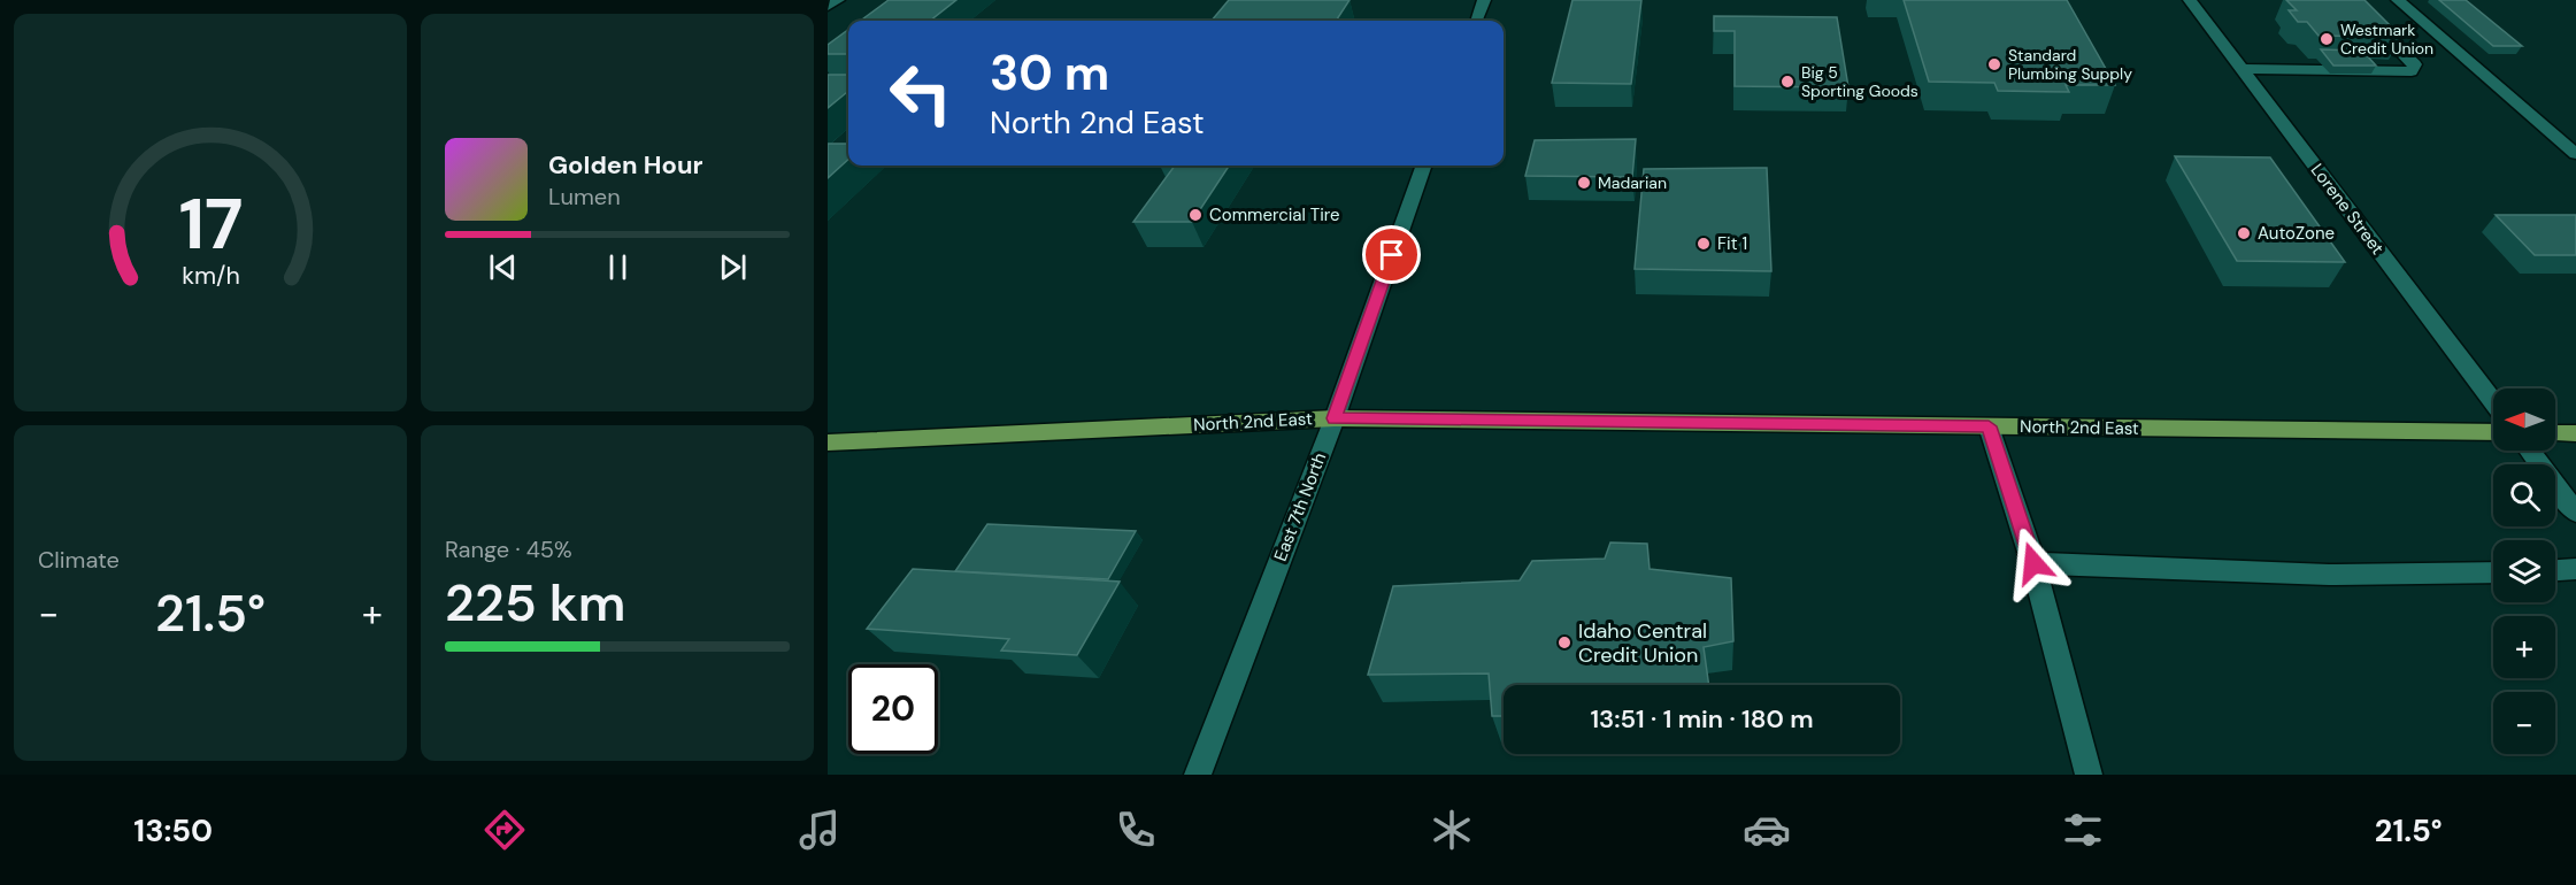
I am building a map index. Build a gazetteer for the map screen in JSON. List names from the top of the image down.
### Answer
{
  "streets": {
    "main road": ["North 2nd East"],
    "street": ["Lorene Street", "East 7th North"]
  },
  "crossings": [
    ["North 2nd East", "East 7th North"]
  ],
  "places": [
    "Westmark Credit Union",
    "Standard Plumbing Supply",
    "Big 5 Sporting Goods",
    "Madarian",
    "Commercial Tire",
    "AutoZone",
    "Fit 1",
    "Idaho Central Credit Union"
  ],
  "north": "left",
  "page": {
    "turn": ["30 m", "North 2nd East"],
    "song": ["Golden Hour", "Lumen"],
    "map_buttons": ["+", "−"],
    "tile": [
      "Climate",
      ["Range · 45%", "225 km"]
    ],
    "heat": ["−", "21.5°", "+"],
    "limit": "20",
    "trip": "13:51 · 1 min · 180 m",
    "tabs": ["13:50", "21.5°"],
    "gauge": ["17", "km/h"]
  }
}
